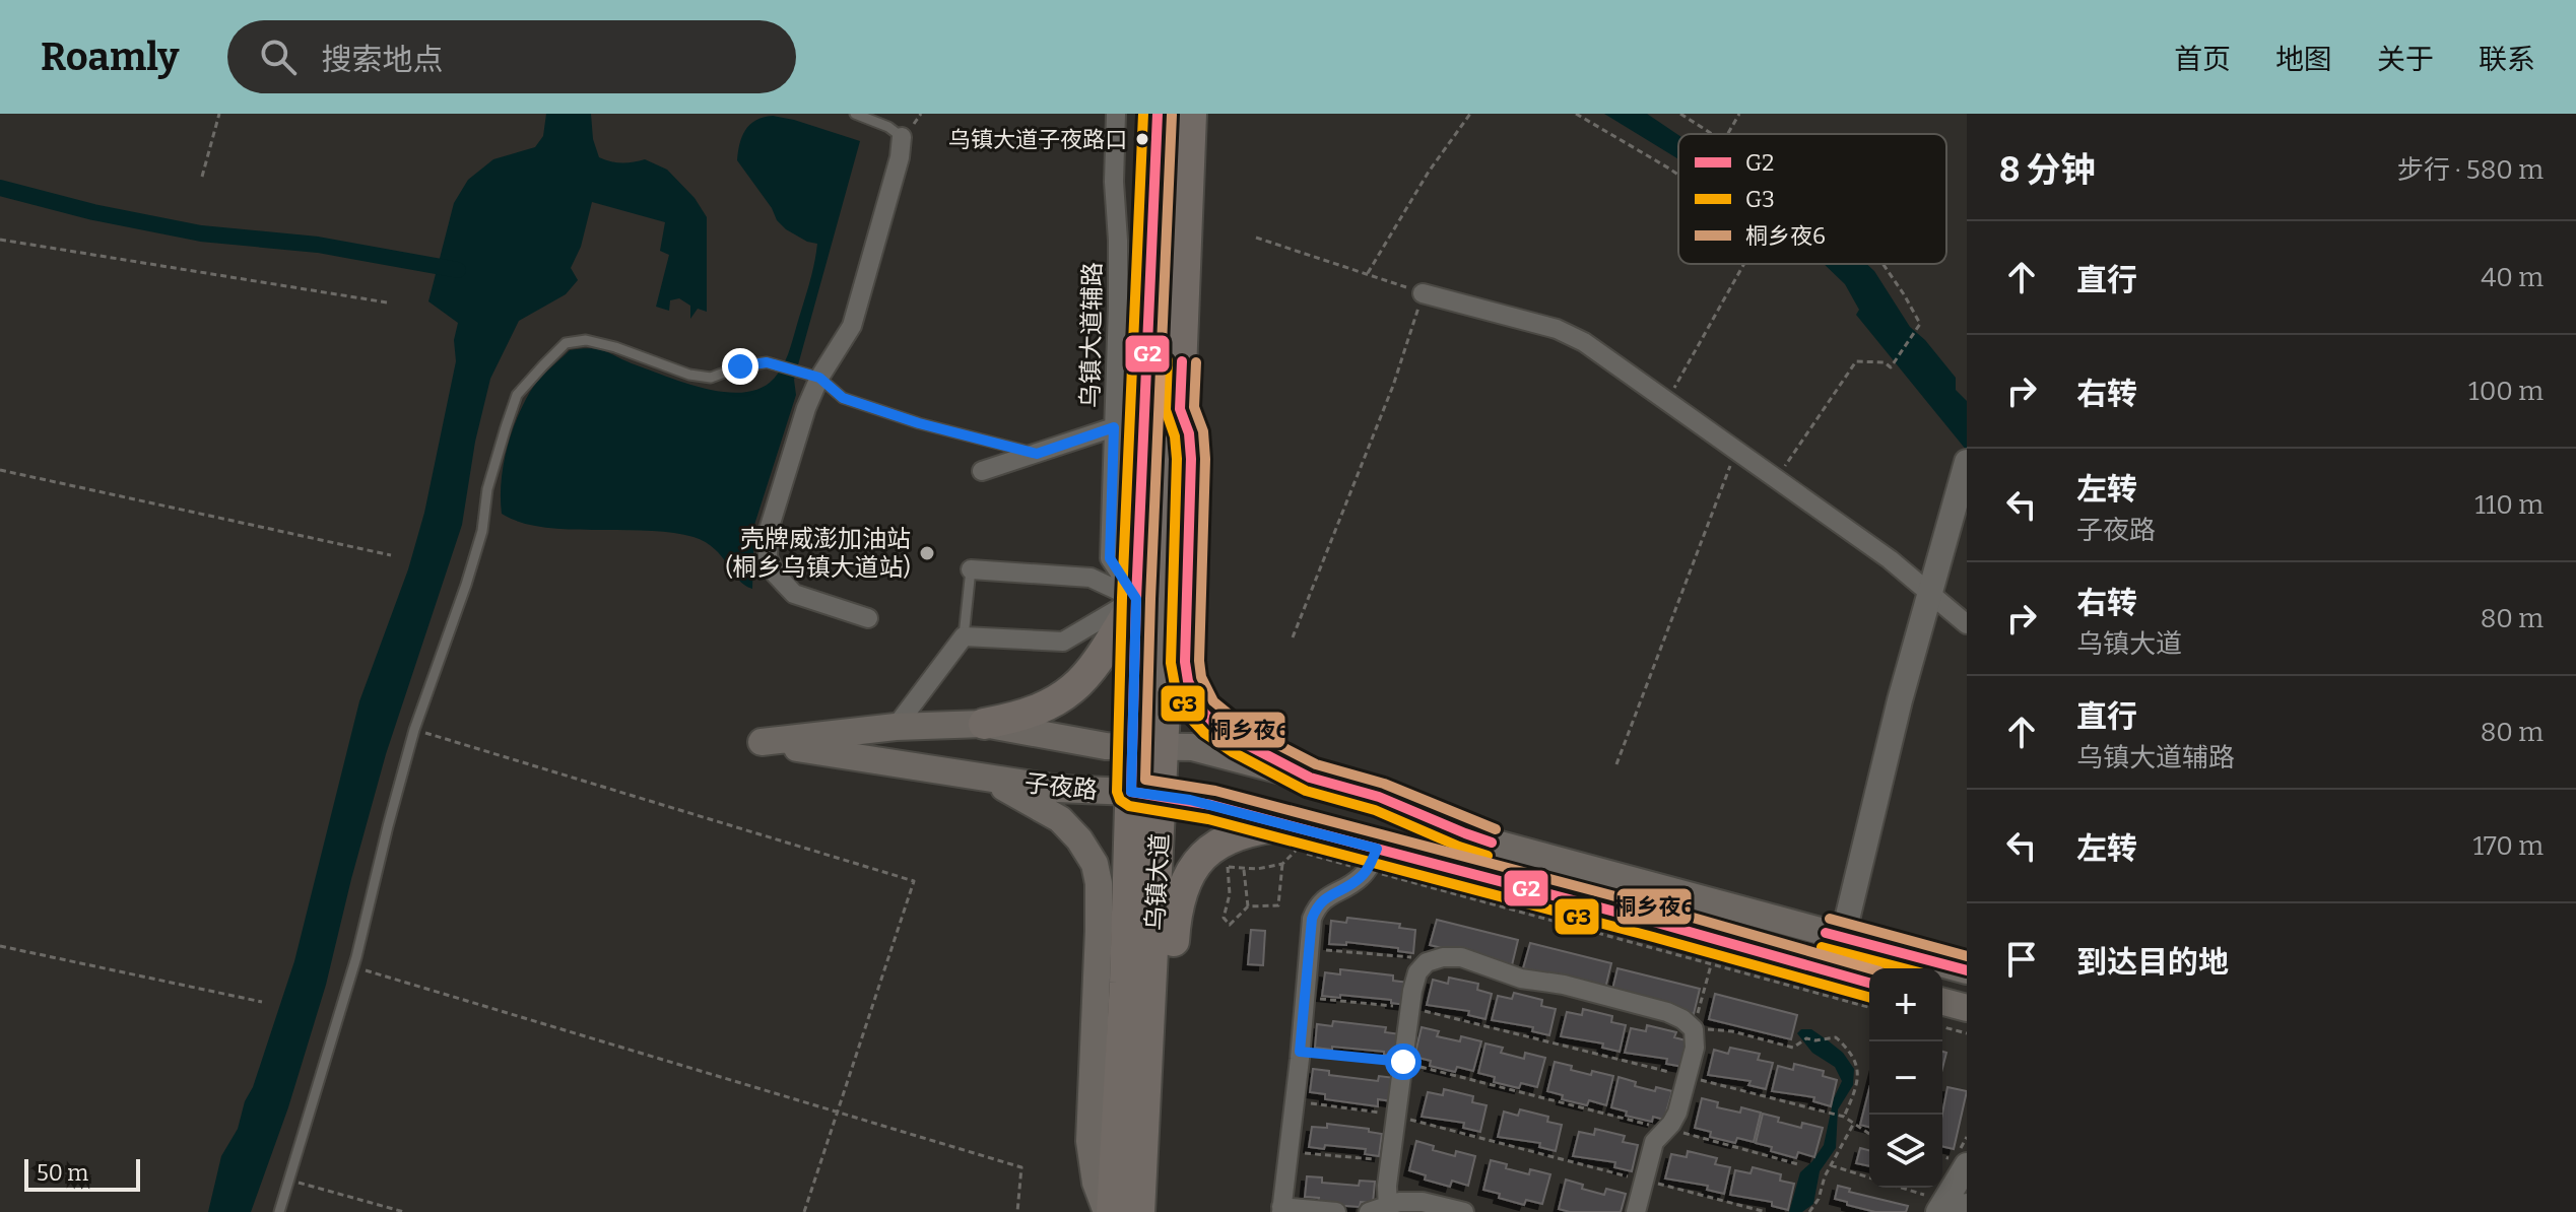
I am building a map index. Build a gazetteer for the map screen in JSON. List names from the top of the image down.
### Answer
{
  "streets": {
    "main road": ["子夜路", "乌镇大道"],
    "street": ["乌镇大道辅路"]
  },
  "crossings": [
    ["乌镇大道辅路", "乌镇大道"],
    ["子夜路", "乌镇大道"]
  ],
  "places": ["乌镇大道子夜路口", "壳牌威澎加油站 (桐乡乌镇大道站)"],
  "lines": ["transit line G2", "transit line G3", "transit line 桐乡夜6"],
  "legend": ["G2", "G3", "桐乡夜6"],
  "scale_bar": "50 m",
  "page": {
    "header": "Roamly",
    "search": "搜索地点",
    "nav": [
      "首页",
      "地图",
      "关于",
      "联系"
    ],
    "heading": ["8 分钟", "步行 · 580 m"],
    "list": [
      ["直行", "40 m"],
      ["右转", "100 m"],
      ["左转", "子夜路", "110 m"],
      ["右转", "乌镇大道", "80 m"],
      ["直行", "乌镇大道辅路", "80 m"],
      ["左转", "170 m"],
      "到达目的地"
    ],
    "map_buttons": ["+", "−"],
    "scale": "50 m"
  }
}
